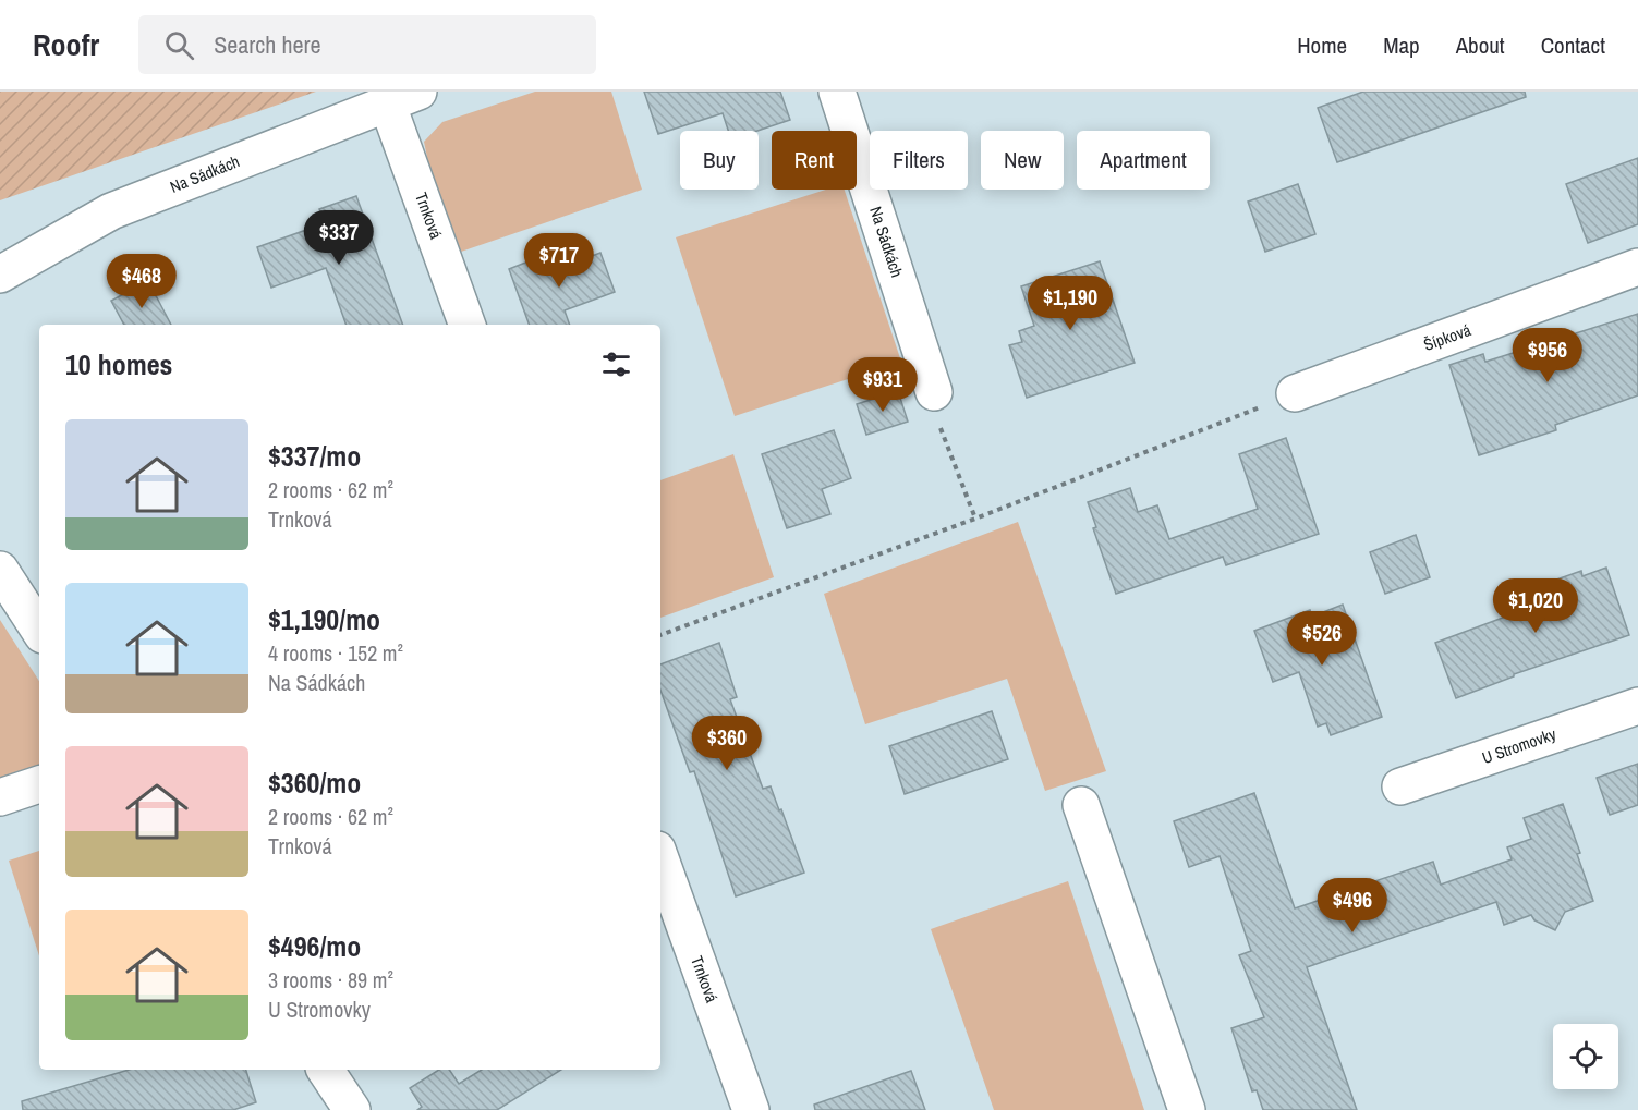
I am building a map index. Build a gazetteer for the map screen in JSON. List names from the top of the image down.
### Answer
{
  "streets": {
    "street": [
      "Na Sádkách",
      "Trnková",
      "Šípková",
      "U Stromovky"
    ]
  },
  "crossings": [
    ["Na Sádkách", "Trnková"]
  ],
  "page": {
    "header": "Roofr",
    "search": "Search here",
    "nav": [
      "Home",
      "Map",
      "About",
      "Contact"
    ],
    "chip": [
      "Buy",
      "Rent",
      "Filters",
      "New",
      "Apartment"
    ],
    "price": [
      "$337",
      "$717",
      "$468",
      "$1,190",
      "$956",
      "$931",
      "$1,020",
      "$526",
      "$360",
      "$496"
    ],
    "heading": "10 homes",
    "list": [
      {
        "name": "$337/mo",
        "note": "2 rooms · 62 m² · Trnková"
      },
      {
        "name": "$1,190/mo",
        "note": "4 rooms · 152 m² · Na Sádkách"
      },
      {
        "name": "$360/mo",
        "note": "2 rooms · 62 m² · Trnková"
      },
      {
        "name": "$496/mo",
        "note": "3 rooms · 89 m² · U Stromovky"
      }
    ]
  }
}
